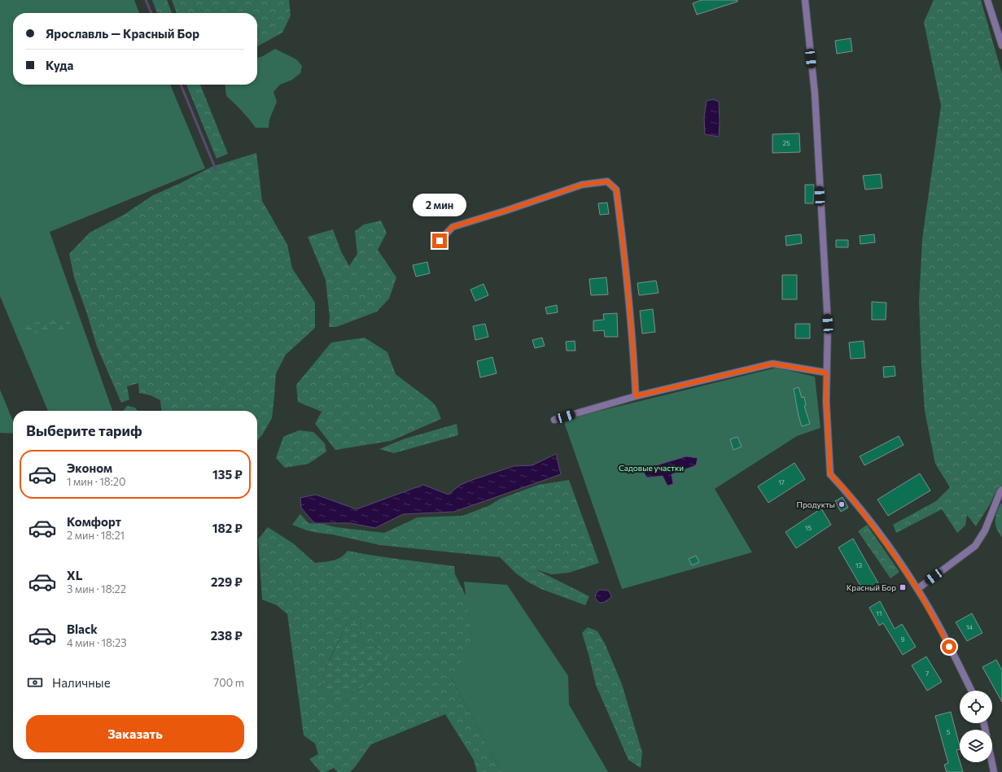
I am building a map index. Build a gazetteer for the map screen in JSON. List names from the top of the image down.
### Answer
{
  "parks": ["Садовые участки"],
  "places": {
    "other": ["Продукты"],
    "transit": ["Красный Бор"]
  },
  "house_numbers": [
    "25",
    "17",
    "15",
    "13",
    "11",
    "14",
    "9",
    "7",
    "5"
  ],
  "page": {
    "banner": ["Ярославль — Красный Бор", "Куда"],
    "bubble": "2 мин",
    "heading": "Выберите тариф",
    "list": [
      {
        "name": "Эконом",
        "note": "1 мин · 18:20",
        "value": "135 ₽"
      },
      {
        "name": "Комфорт",
        "note": "2 мин · 18:21",
        "value": "182 ₽"
      },
      {
        "name": "XL",
        "note": "3 мин · 18:22",
        "value": "229 ₽"
      },
      {
        "name": "Black",
        "note": "4 мин · 18:23",
        "value": "238 ₽"
      }
    ],
    "pay": ["Наличные", "700 m"],
    "buttons": "Заказать"
  }
}
